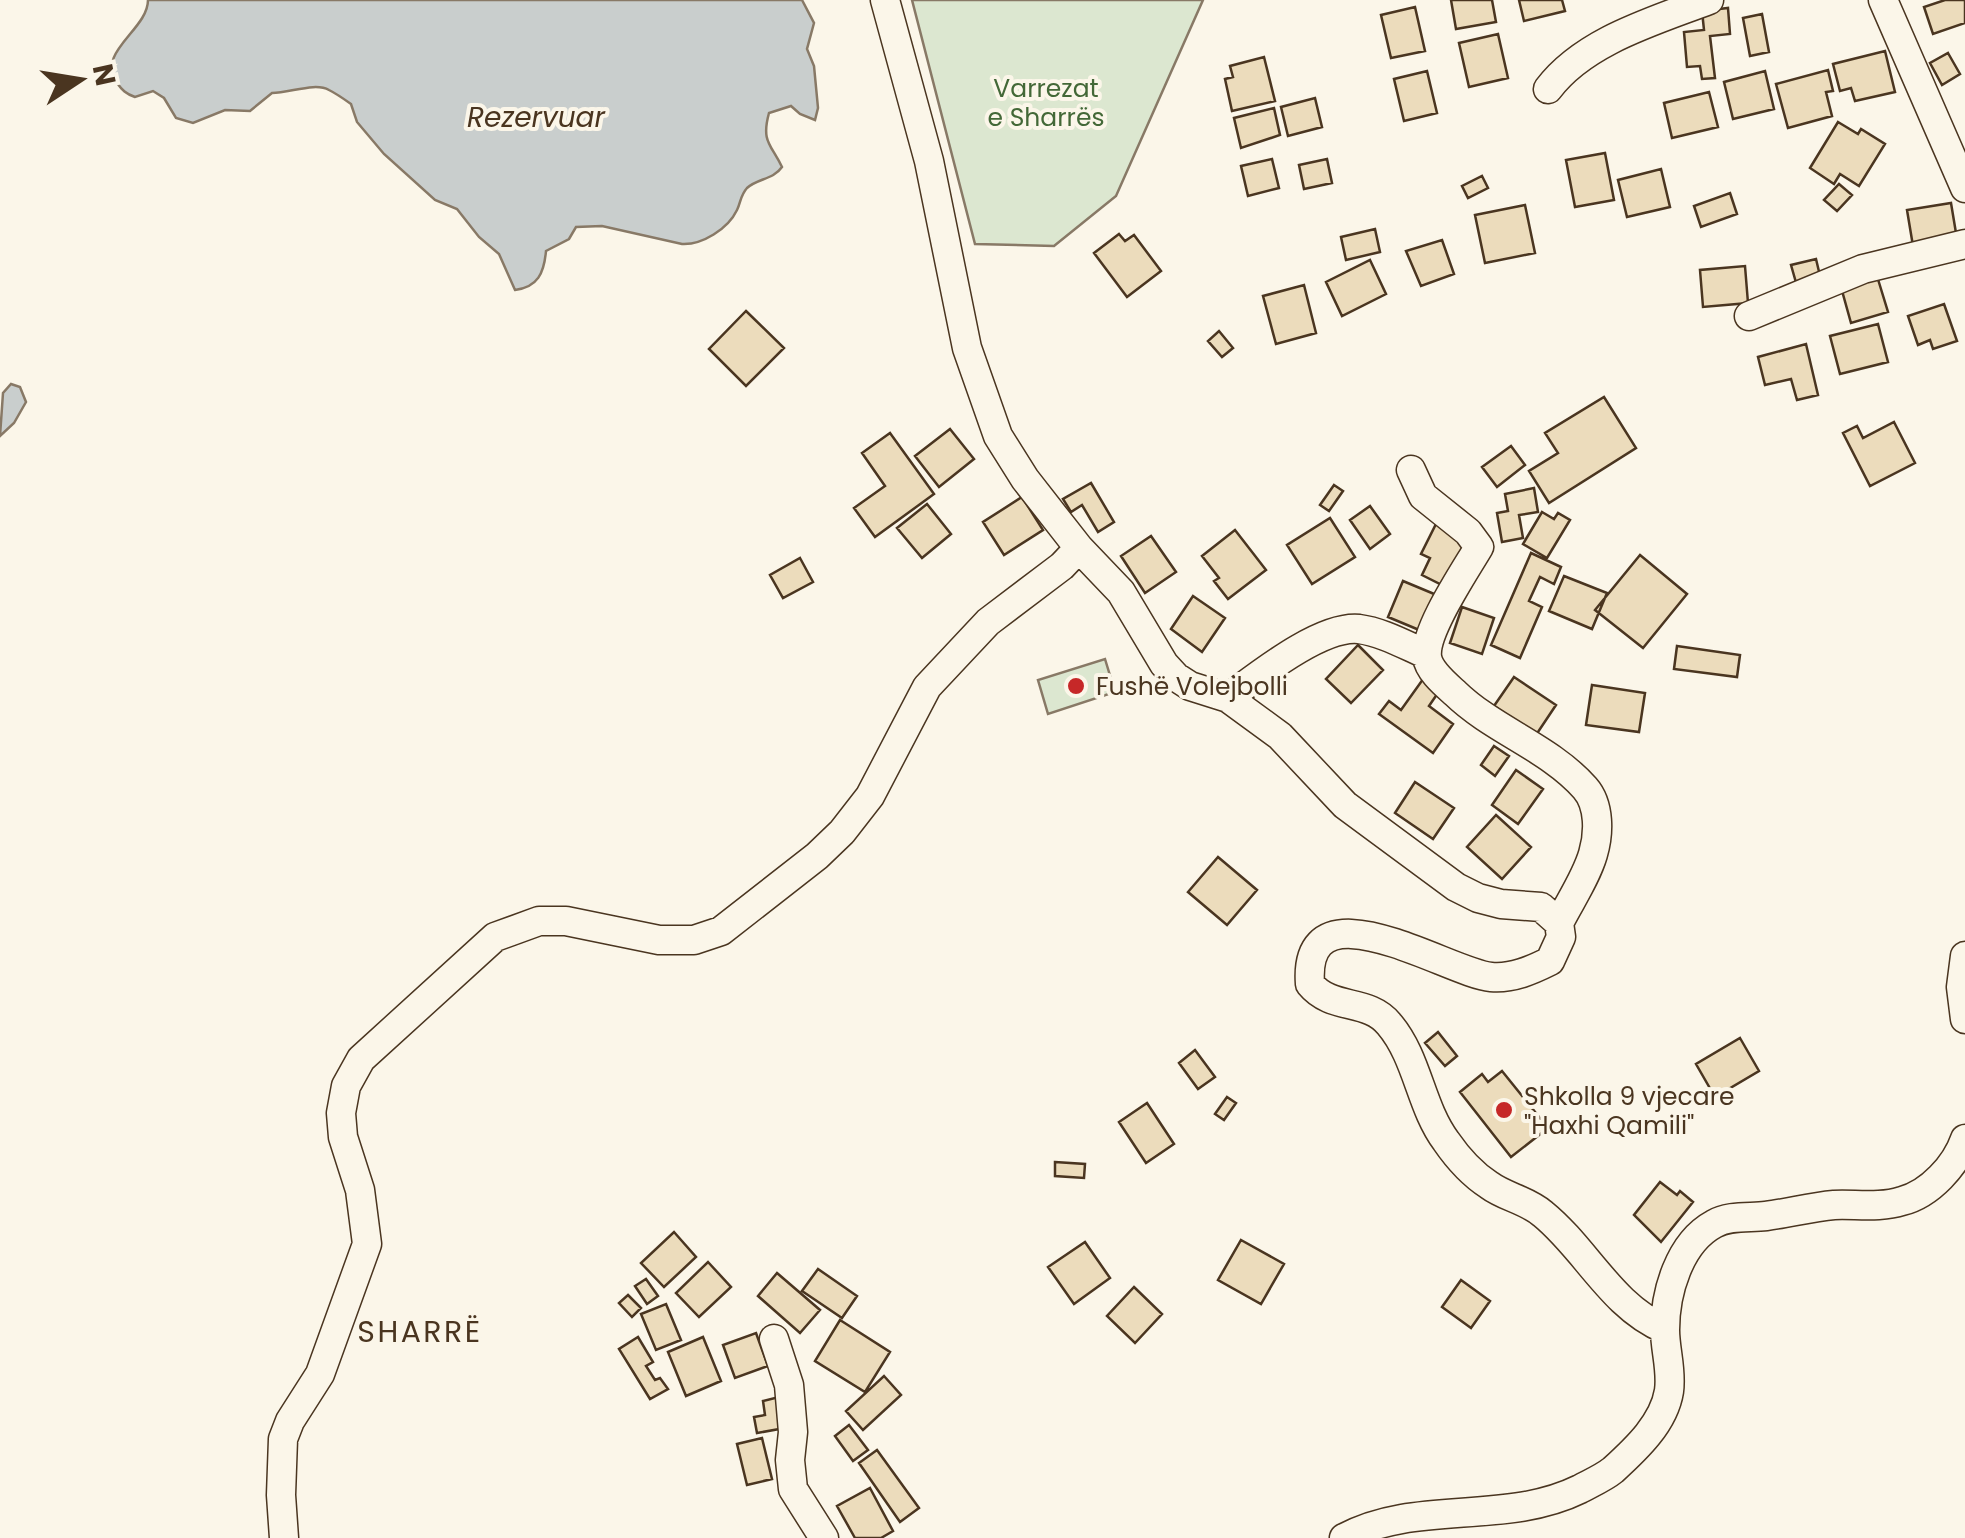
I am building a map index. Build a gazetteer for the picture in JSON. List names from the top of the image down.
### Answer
{
  "districts": ["SHARRË"],
  "water": ["Rezervuar"],
  "parks": ["Varrezat e Sharrës"],
  "places": ["Fushë Volejbolli", "Shkolla 9 vjecare \"Haxhi Qamili\""],
  "north": "right"
}
